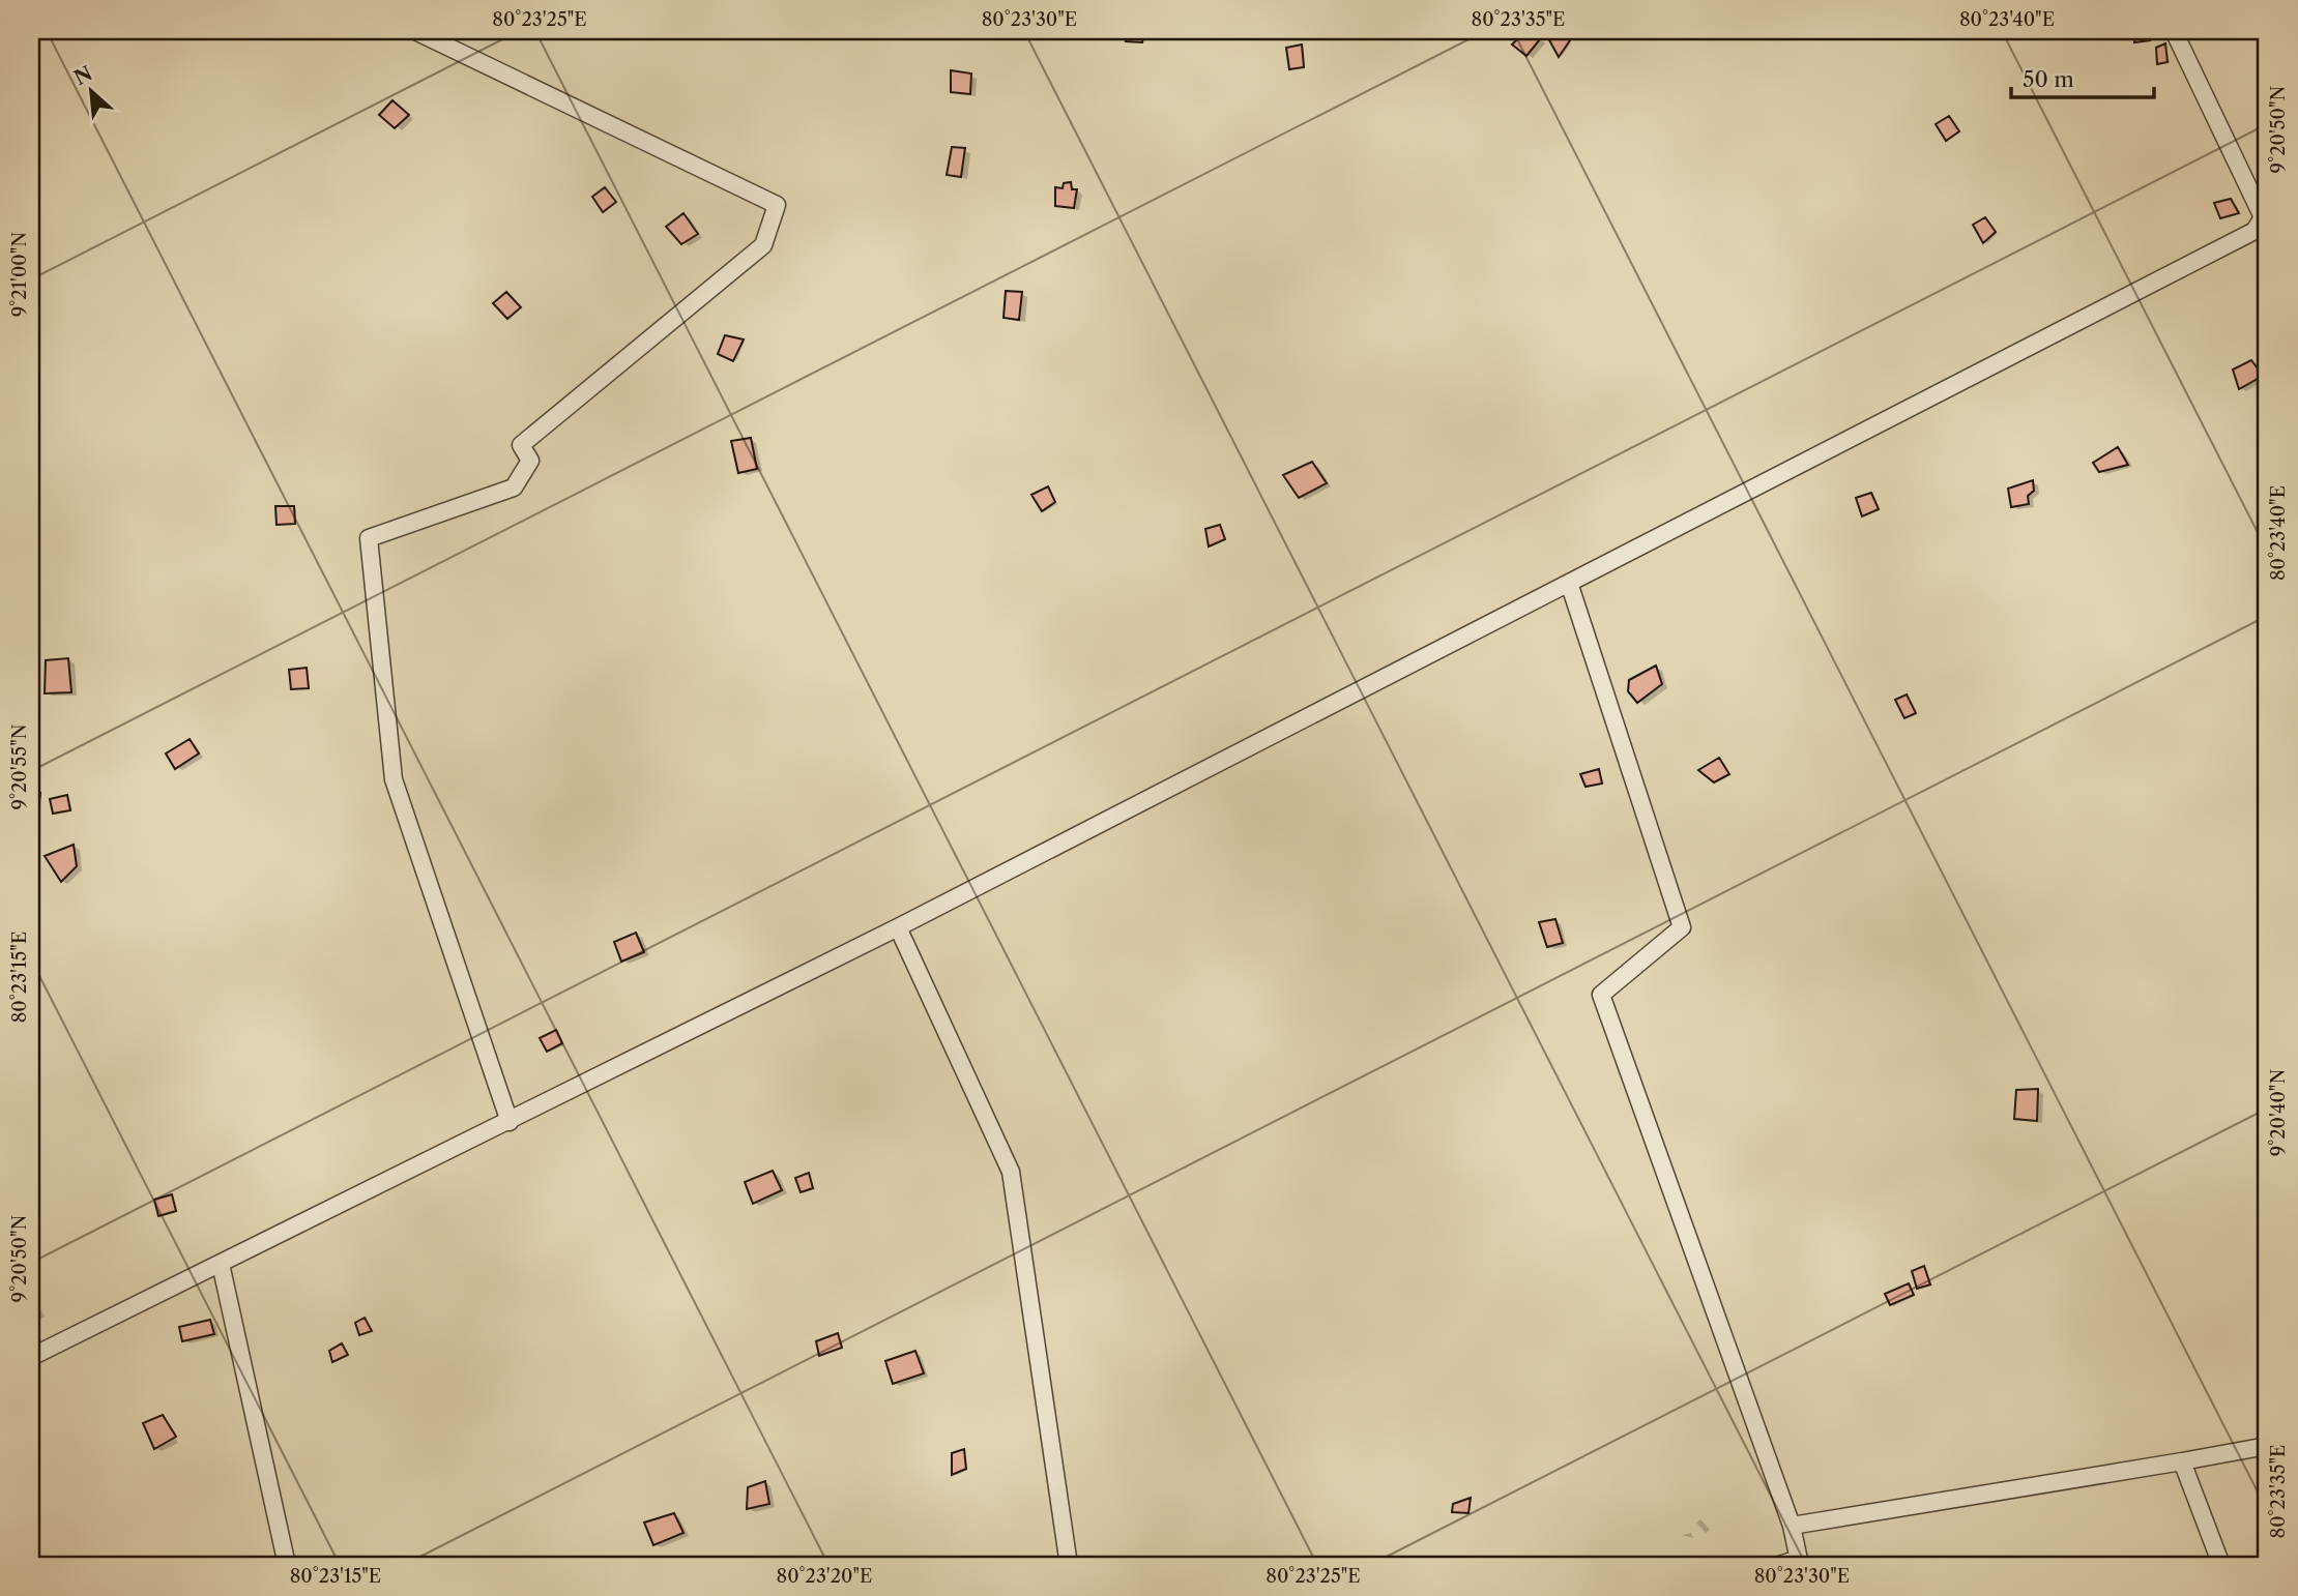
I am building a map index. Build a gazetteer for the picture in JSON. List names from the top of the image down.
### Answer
{
  "scale_bar": "50 m",
  "north": "top left",
  "coordinates": [
    "80°23'25\"E",
    "80°23'30\"E",
    "80°23'35\"E",
    "80°23'40\"E",
    "9°20'50\"N",
    "9°21'00\"N",
    "9°20'55\"N",
    "80°23'15\"E",
    "9°20'40\"N",
    "80°23'20\"E"
  ]
}
